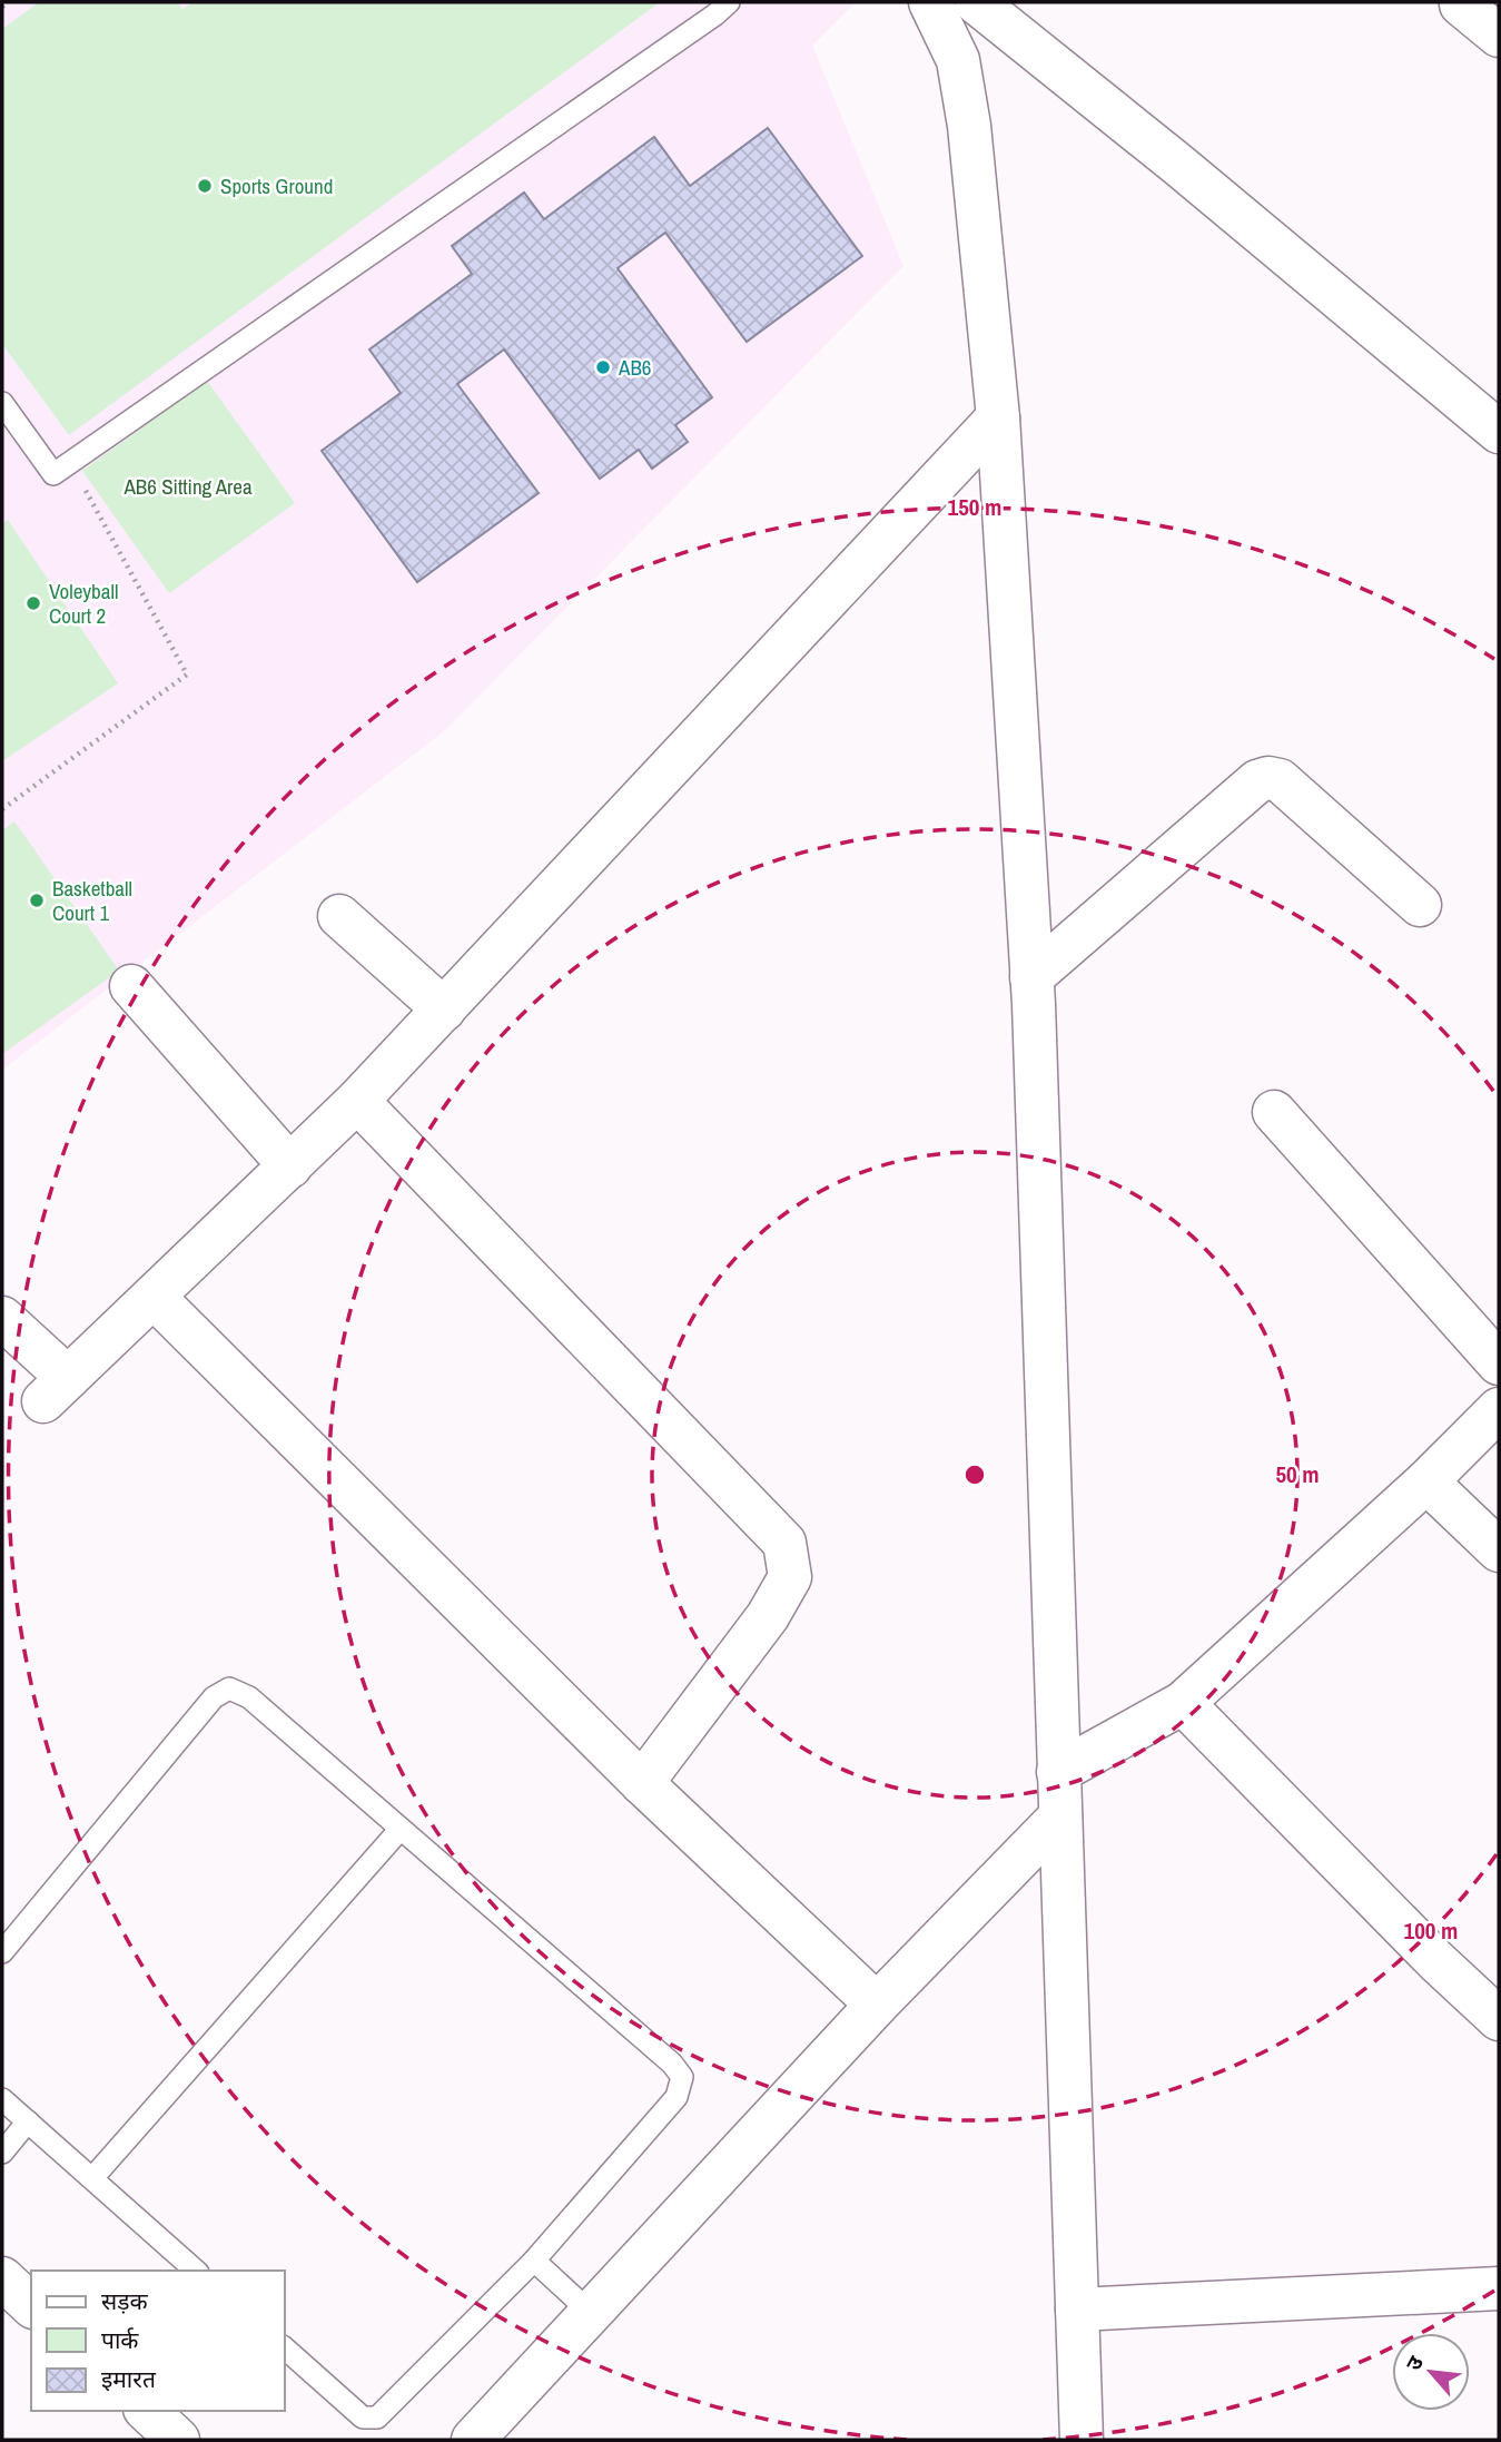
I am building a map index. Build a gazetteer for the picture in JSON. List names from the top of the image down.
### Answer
{
  "parks": ["AB6 Sitting Area"],
  "places": [
    "Sports Ground",
    "AB6",
    "Voleyball Court 2",
    "Basketball Court 1"
  ],
  "legend": ["सड़क", "पार्क", "इमारत"],
  "north": "top left",
  "rings": ["150 m", "50 m", "100 m"]
}
